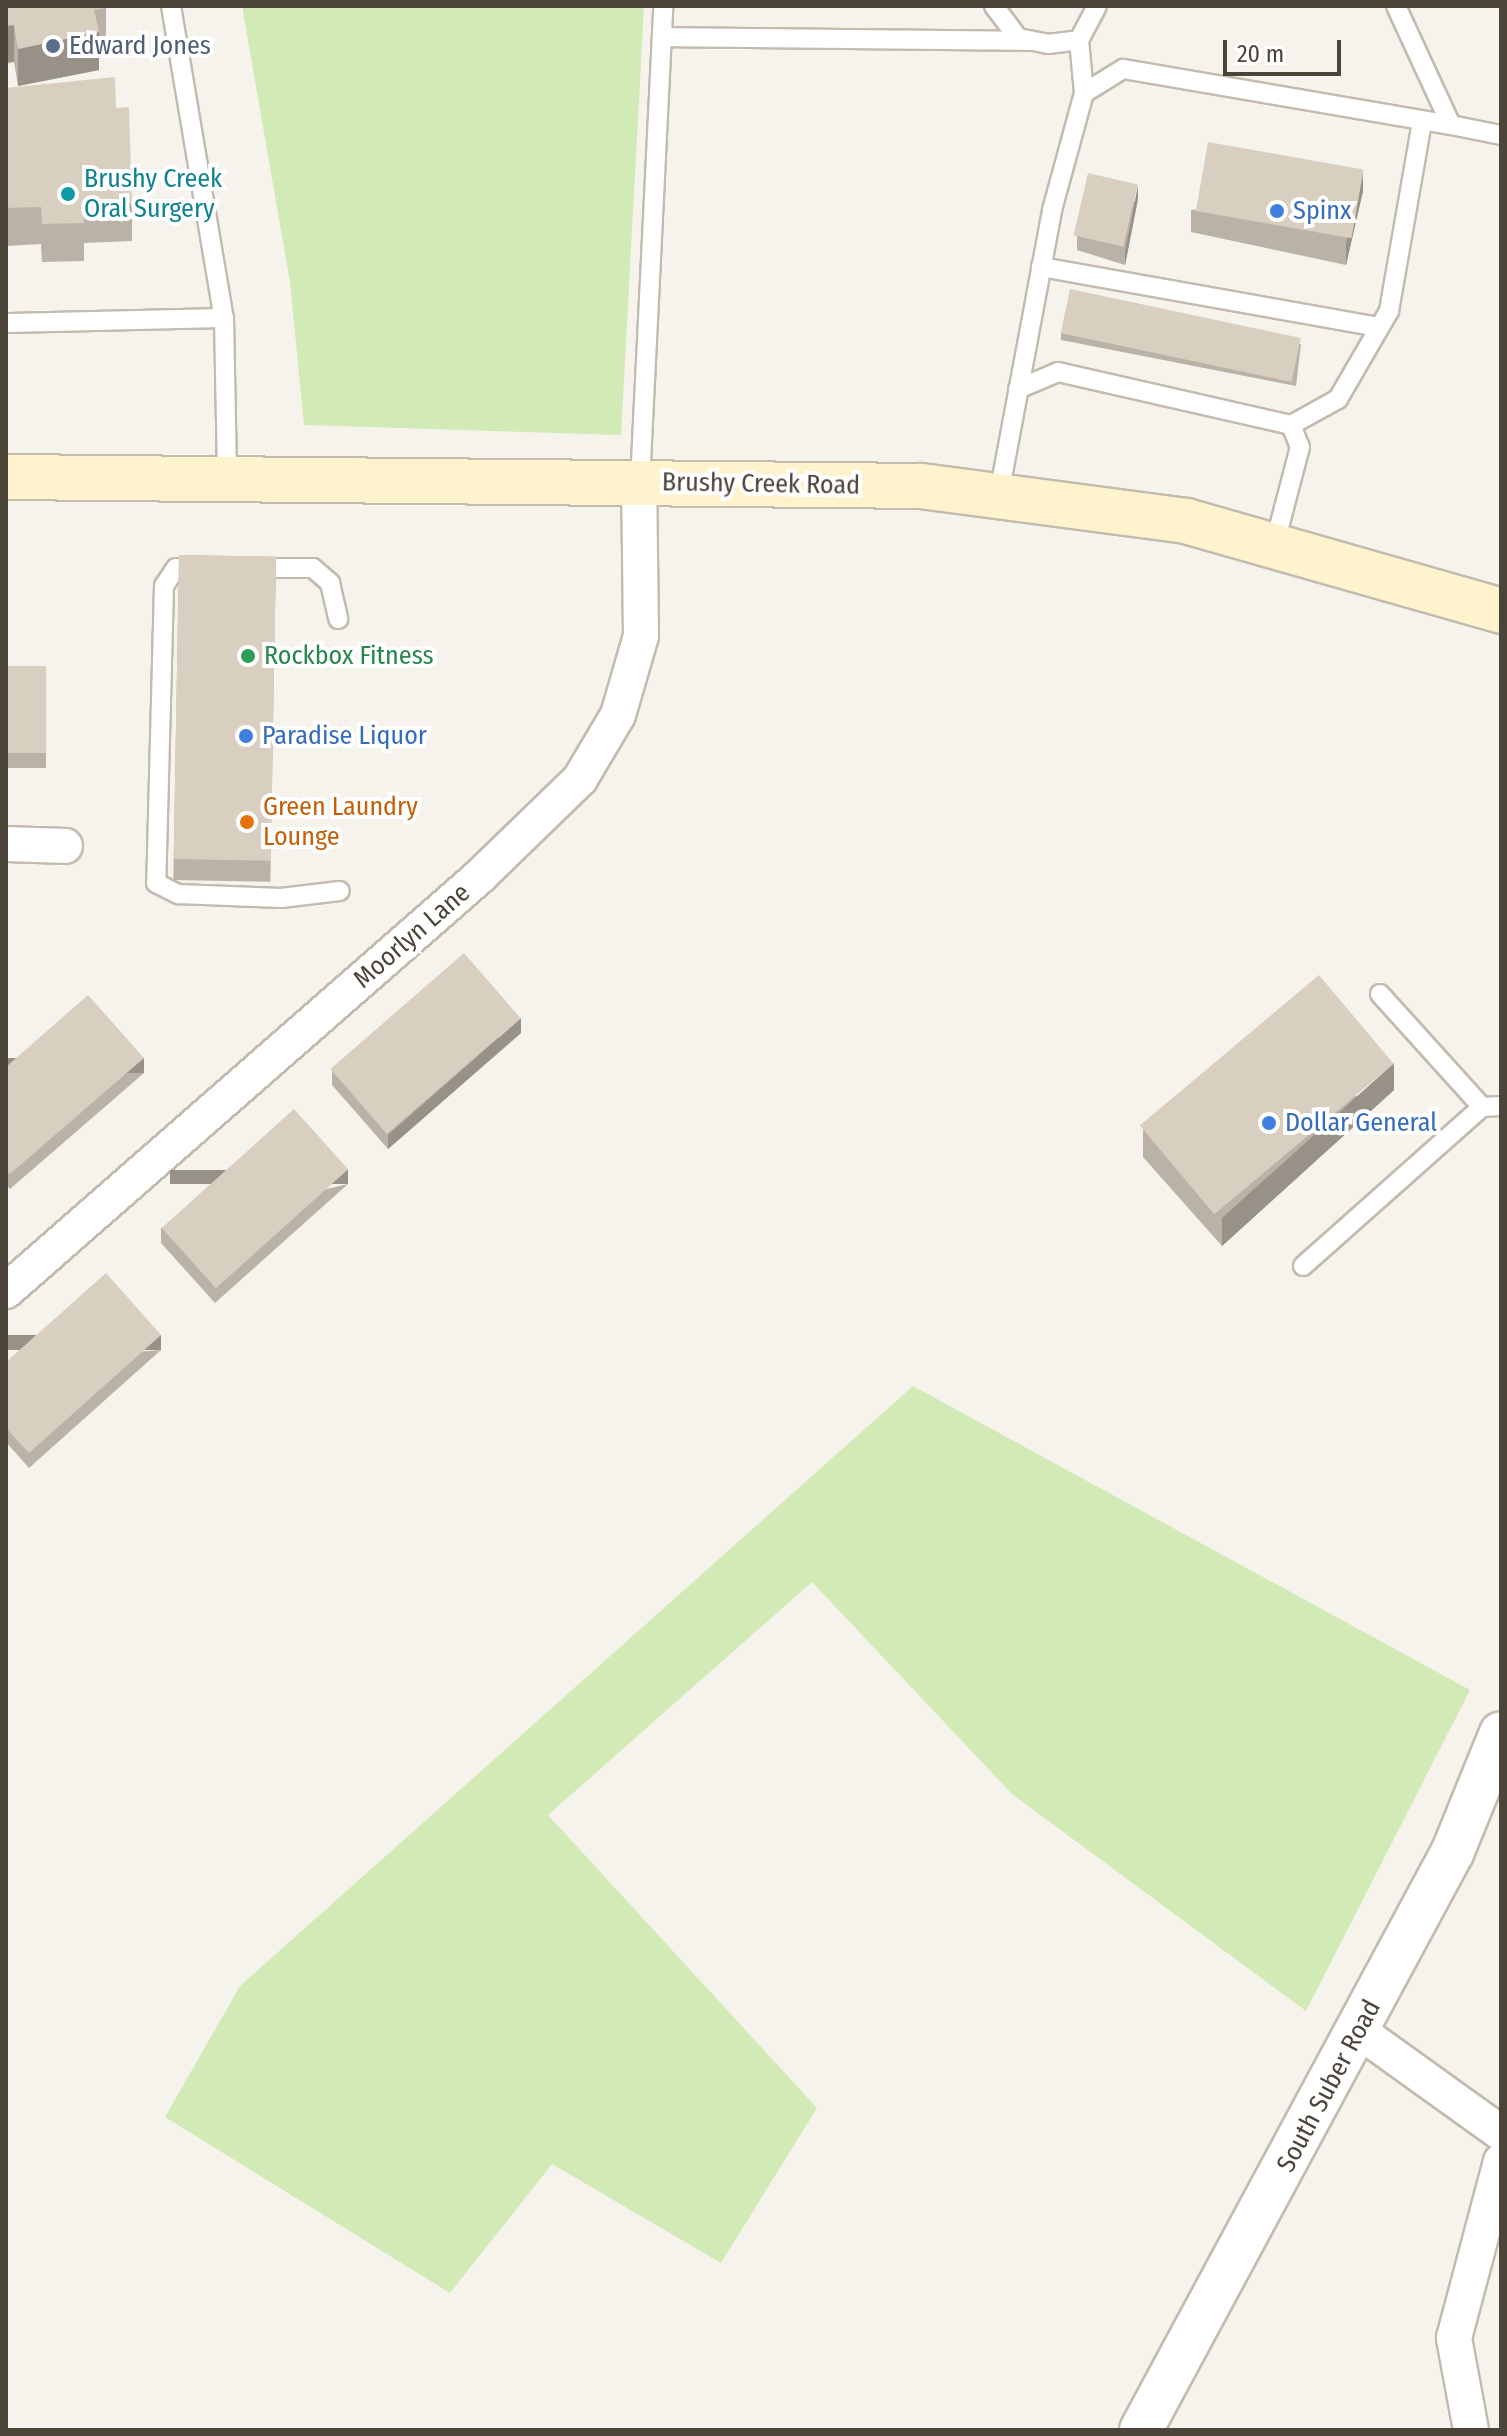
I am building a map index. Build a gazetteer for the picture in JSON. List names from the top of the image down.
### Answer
{
  "streets": {
    "main road": ["Brushy Creek Road"],
    "street": ["Moorlyn Lane", "South Suber Road"]
  },
  "crossings": [
    ["Brushy Creek Road", "Moorlyn Lane"]
  ],
  "places": [
    "Edward Jones",
    "Brushy Creek Oral Surgery",
    "Spinx",
    "Rockbox Fitness",
    "Paradise Liquor",
    "Green Laundry Lounge",
    "Dollar General"
  ],
  "scale_bar": "20 m"
}
